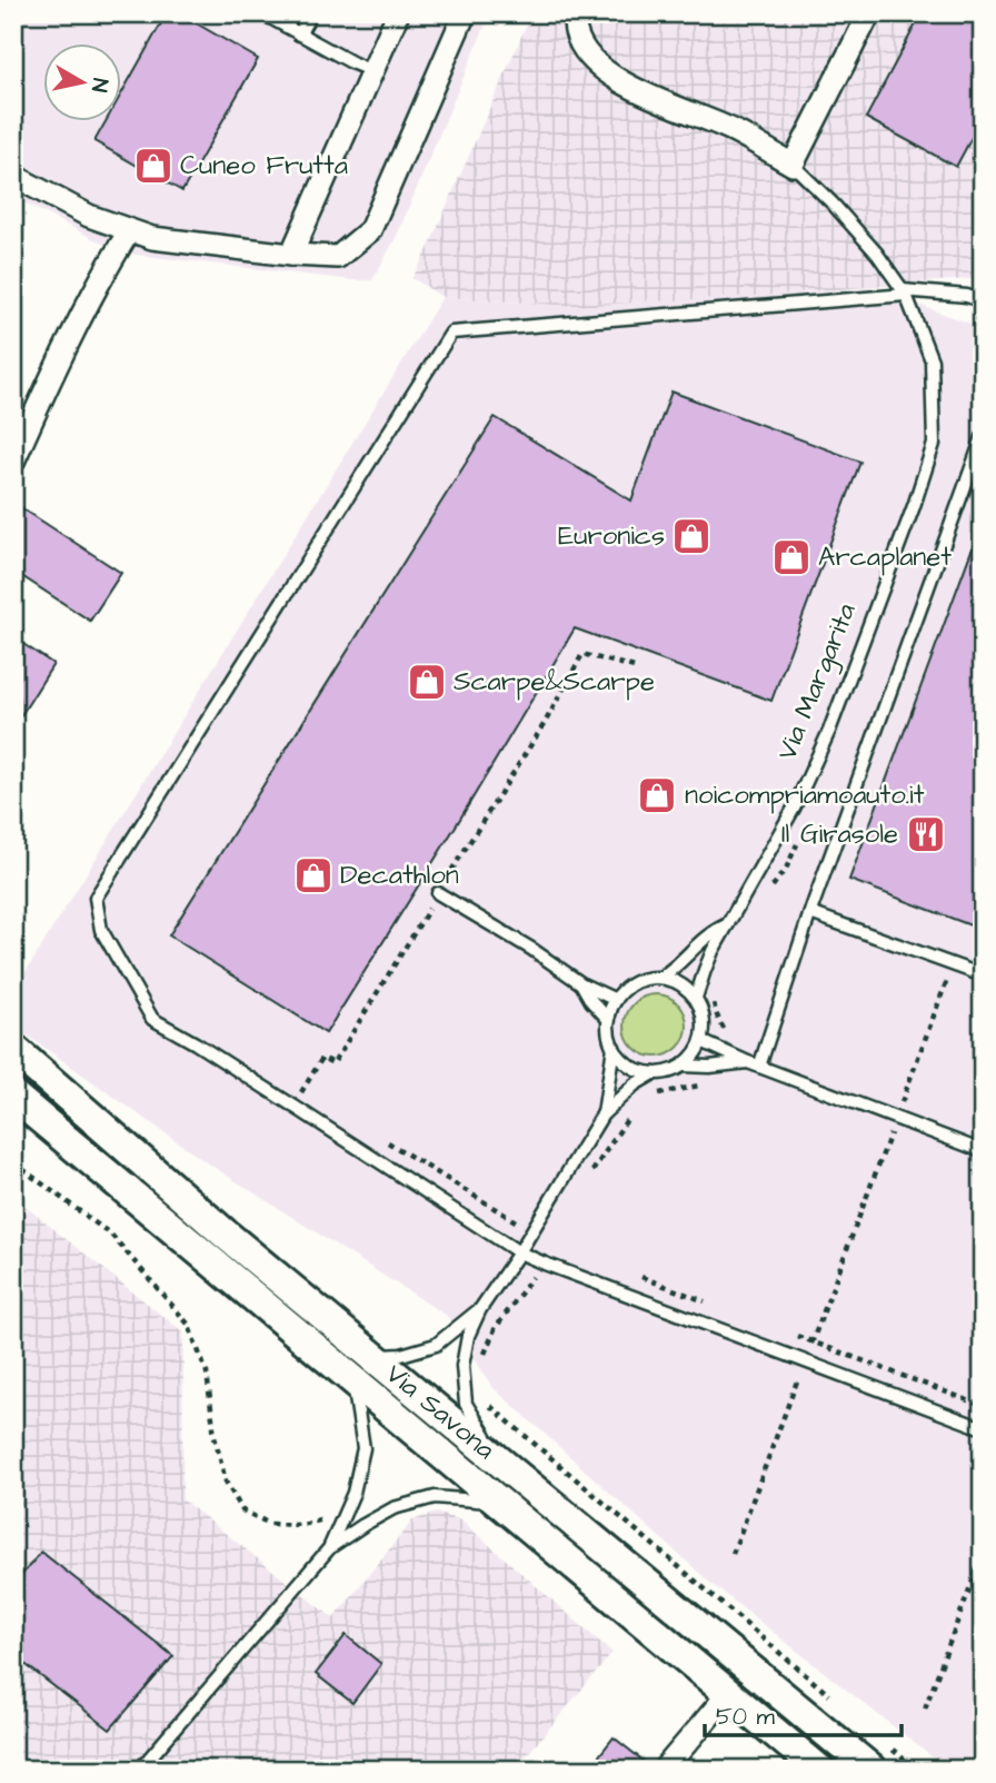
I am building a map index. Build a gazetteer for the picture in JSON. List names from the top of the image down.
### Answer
{
  "streets": {
    "street": ["Via Savona"],
    "lane": ["Via Margarita"]
  },
  "places": {
    "shop": [
      "Cuneo Frutta",
      "Euronics",
      "Arcaplanet",
      "Scarpe&Scarpe",
      "noicompriamoauto.it",
      "Decathlon"
    ],
    "restaurant": ["Il Girasole"]
  },
  "scale_bar": "50 m",
  "north": "right"
}
